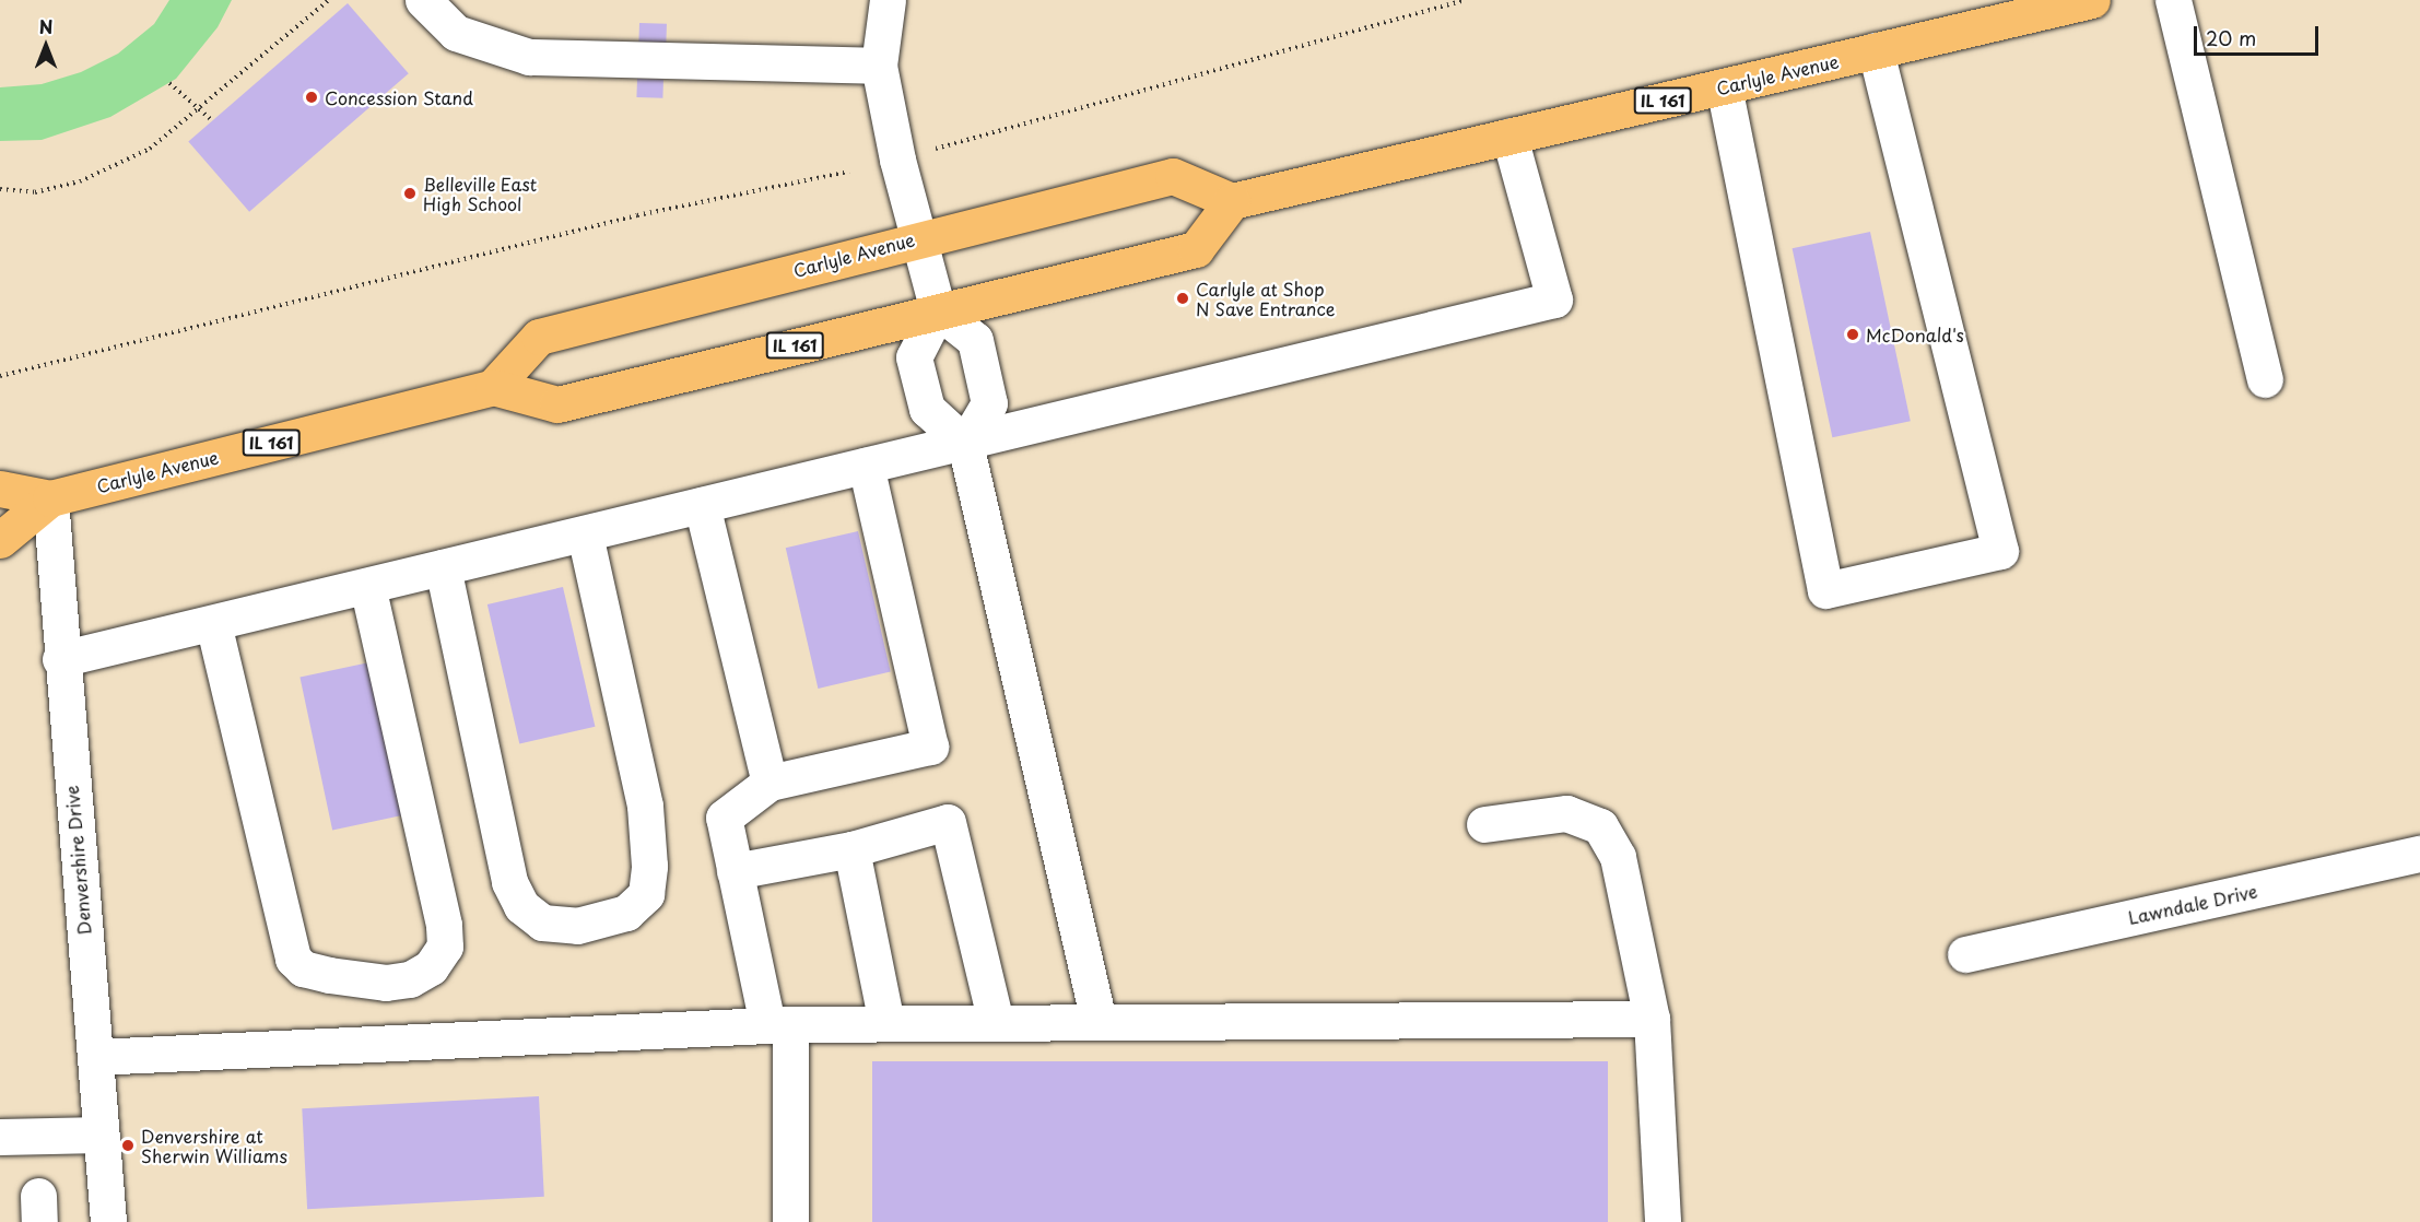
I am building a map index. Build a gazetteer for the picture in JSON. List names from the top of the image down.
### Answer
{
  "streets": {
    "main road": ["Carlyle Avenue", "IL 161"],
    "street": ["Denvershire Drive", "Lawndale Drive"]
  },
  "crossings": [
    ["Carlyle Avenue", "Denvershire Drive"]
  ],
  "places": [
    "Concession Stand",
    "Belleville East High School",
    "Carlyle at Shop N Save Entrance",
    "McDonald's",
    "Denvershire at Sherwin Williams"
  ],
  "scale_bar": "20 m",
  "north": "top"
}
